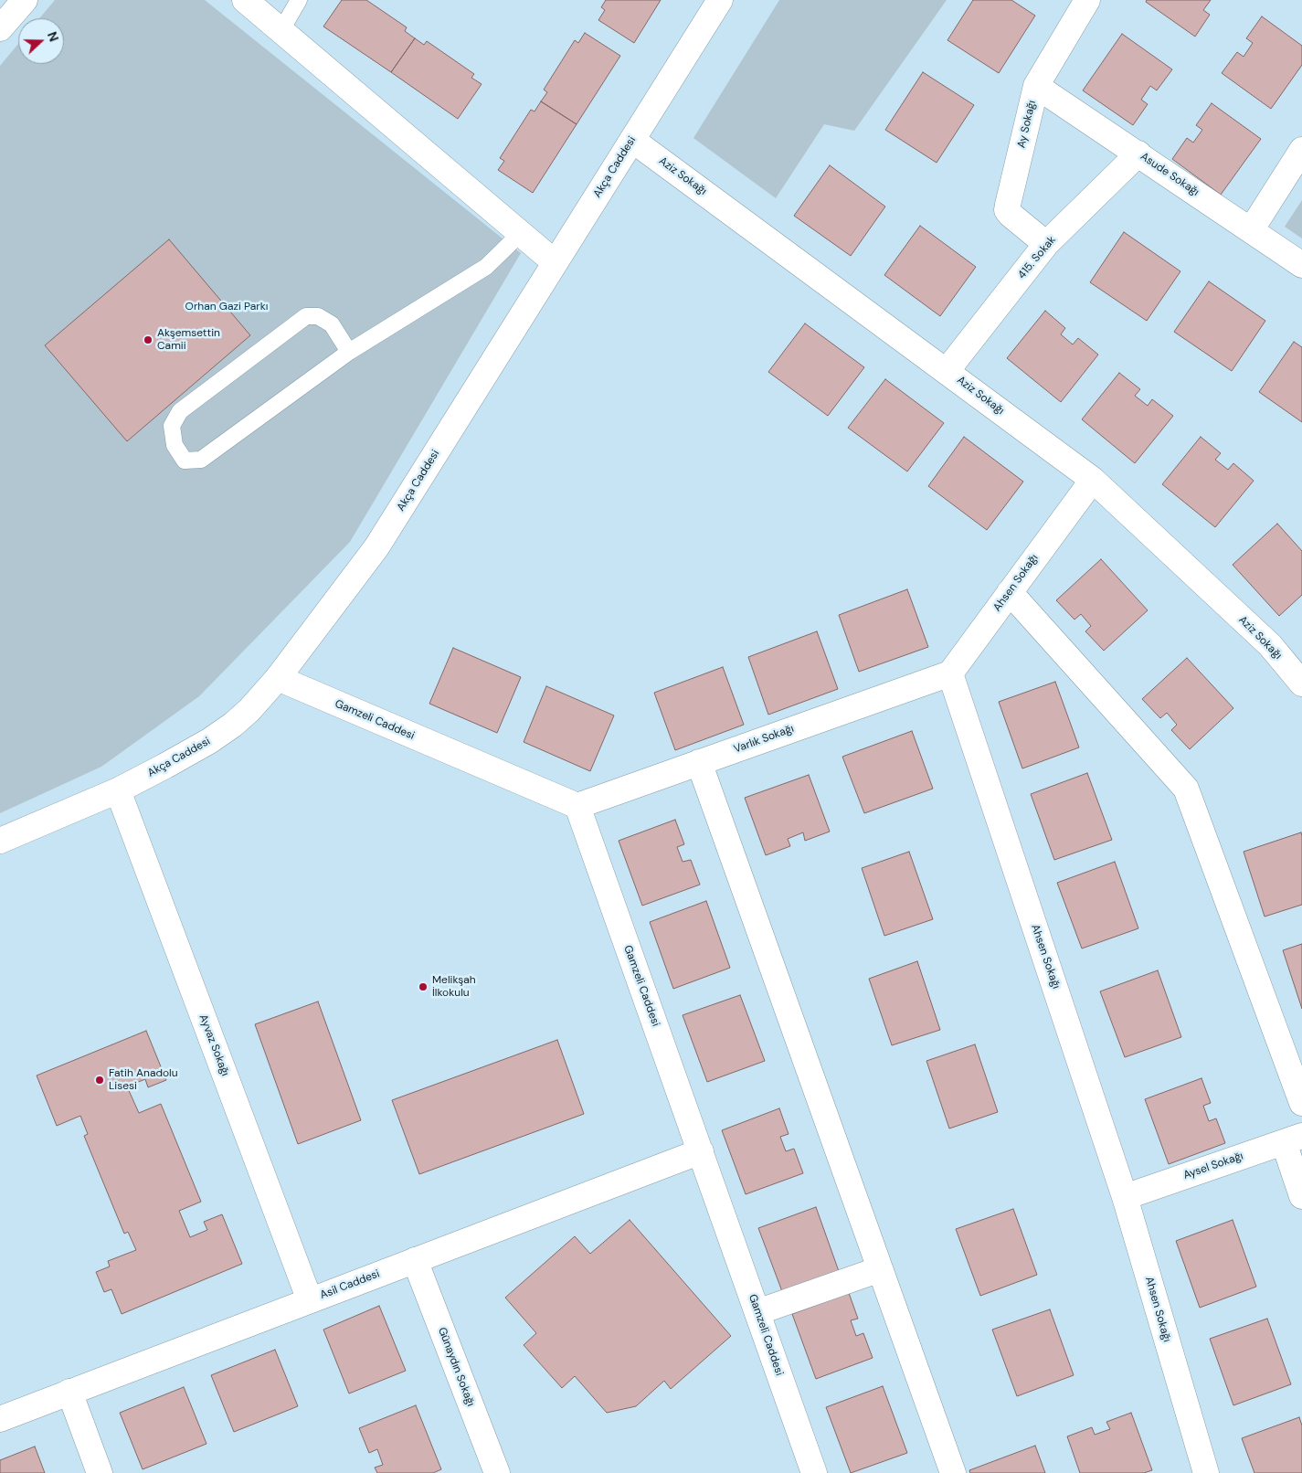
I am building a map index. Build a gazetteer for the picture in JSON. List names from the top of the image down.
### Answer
{
  "streets": {
    "street": [
      "Ay Sokağı",
      "Akça Caddesi",
      "Asude Sokağı",
      "Aziz Sokağı",
      "415. Sokak",
      "Ahsen Sokağı",
      "Gamzeli Caddesi",
      "Varlık Sokağı",
      "Ayvaz Sokağı",
      "Aysel Sokağı",
      "Asil Caddesi",
      "Günaydın Sokağı"
    ]
  },
  "crossings": [
    ["Ay Sokağı", "Asude Sokağı"],
    ["Ay Sokağı", "415. Sokak"],
    ["Akça Caddesi", "Aziz Sokağı"],
    ["Akça Caddesi", "Gamzeli Caddesi"],
    ["Akça Caddesi", "Ayvaz Sokağı"],
    ["Asude Sokağı", "415. Sokak"],
    ["Aziz Sokağı", "415. Sokak"],
    ["Aziz Sokağı", "Ahsen Sokağı"],
    ["Ahsen Sokağı", "Varlık Sokağı"],
    ["Ahsen Sokağı", "Aysel Sokağı"],
    ["Gamzeli Caddesi", "Varlık Sokağı"],
    ["Gamzeli Caddesi", "Asil Caddesi"],
    ["Ayvaz Sokağı", "Asil Caddesi"],
    ["Asil Caddesi", "Günaydın Sokağı"]
  ],
  "parks": ["Orhan Gazi Parkı"],
  "places": ["Akşemsettin Camii", "Melikşah İlkokulu", "Fatih Anadolu Lisesi"],
  "north": "right"
}
